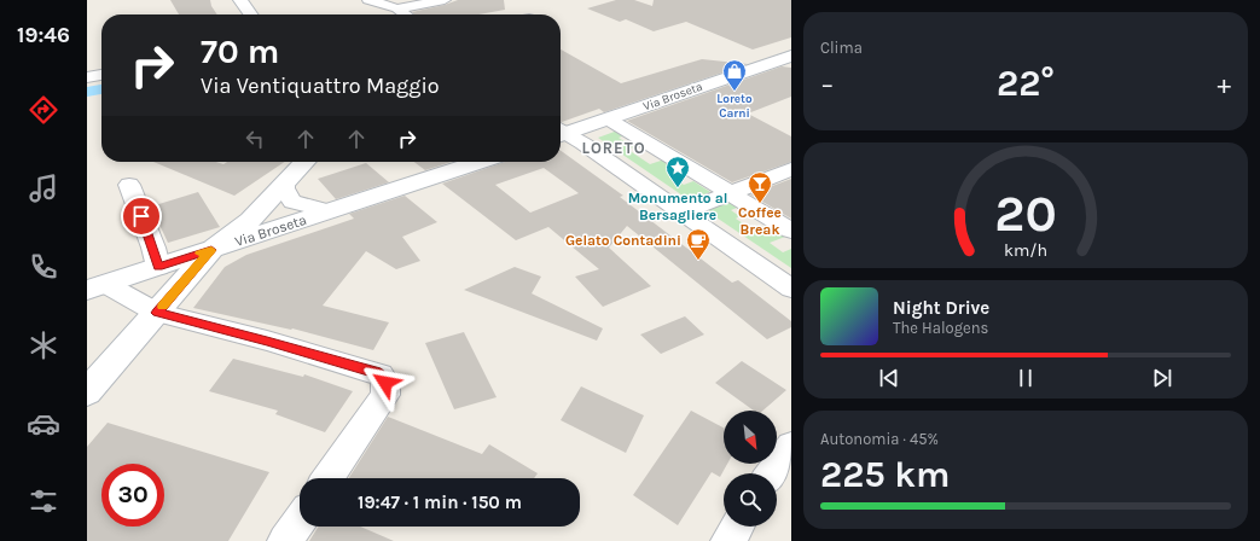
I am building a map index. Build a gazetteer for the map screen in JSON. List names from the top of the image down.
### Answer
{
  "streets": {
    "street": ["Via Broseta"]
  },
  "districts": ["LORETO"],
  "places": {
    "shop": ["Loreto Carni"],
    "place": ["Monumento al Bersagliere"],
    "bar": ["Coffee Break"],
    "cafe": ["Gelato Contadini"]
  },
  "north": "bottom right",
  "page": {
    "tabs": "19:46",
    "tile": [
      "Clima",
      ["Autonomia · 45%", "225 km"]
    ],
    "turn": ["70 m", "Via Ventiquattro Maggio"],
    "heat": ["−", "22°", "+"],
    "song": ["Night Drive", "The Halogens"],
    "limit": "30",
    "trip": "19:47 · 1 min · 150 m",
    "gauge": ["20", "km/h"]
  }
}
